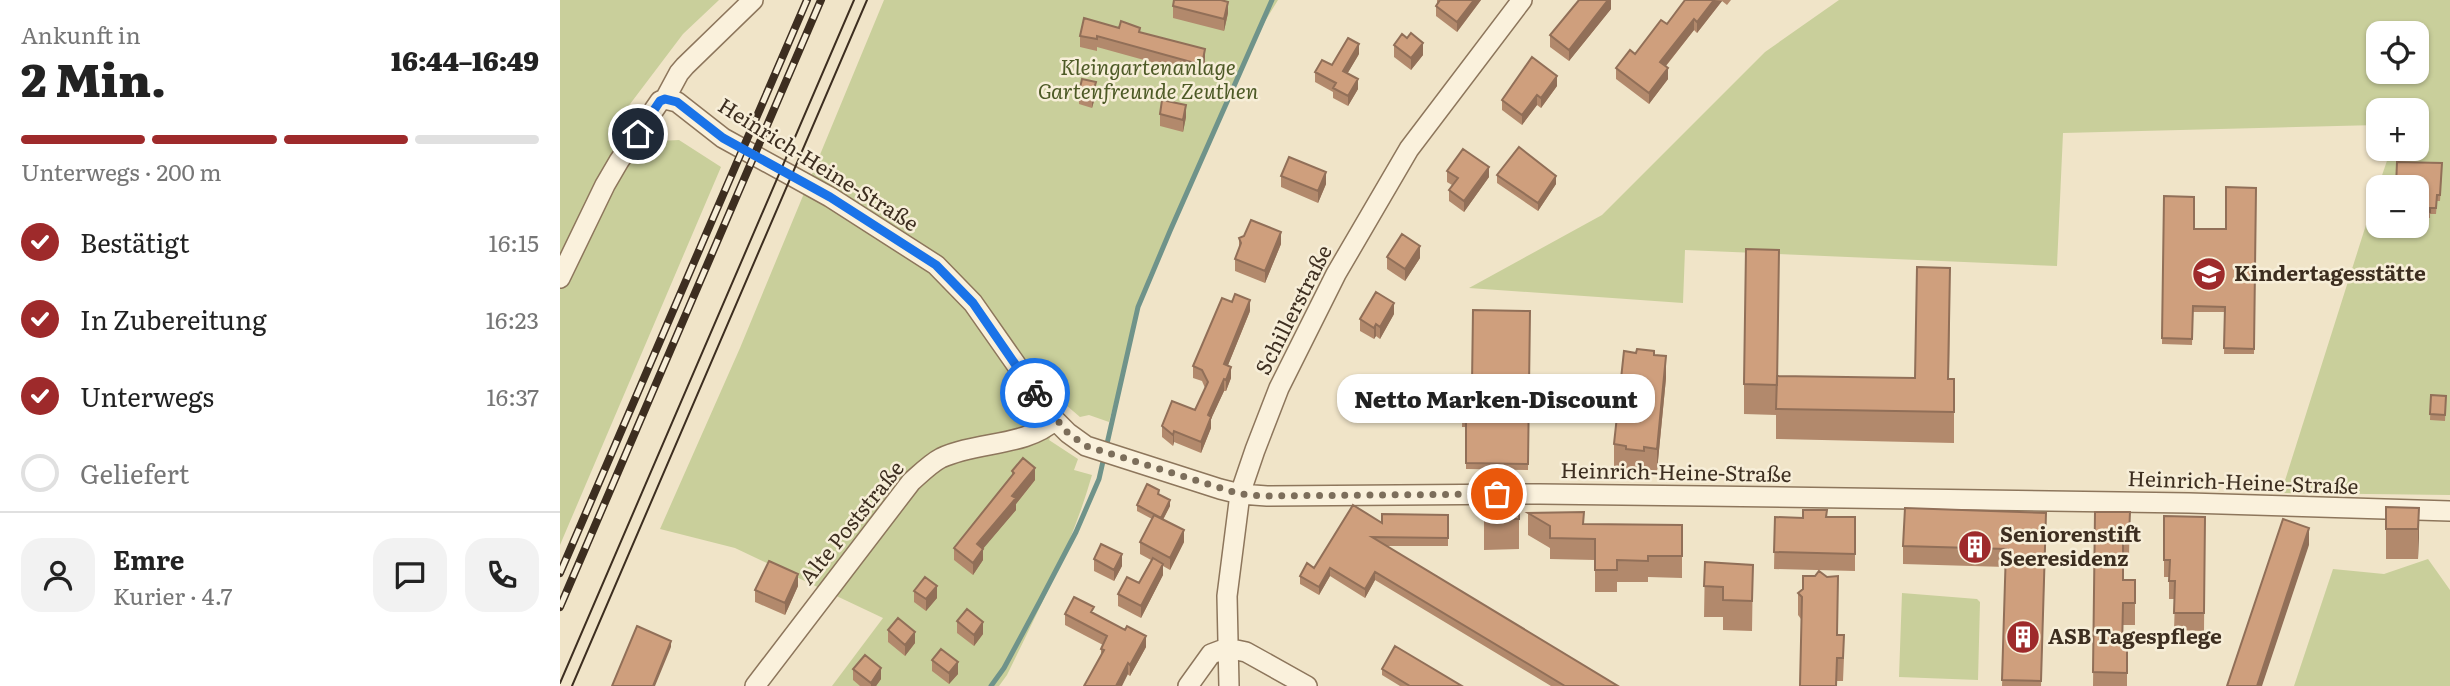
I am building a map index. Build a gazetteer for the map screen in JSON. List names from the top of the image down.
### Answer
{
  "streets": {
    "street": ["Heinrich-Heine-Straße", "Schillerstraße", "Alte Poststraße"]
  },
  "crossings": [
    ["Heinrich-Heine-Straße", "Schillerstraße"],
    ["Heinrich-Heine-Straße", "Alte Poststraße"]
  ],
  "parks": ["Kleingartenanlage Gartenfreunde Zeuthen"],
  "places": {
    "school or university": ["Kindertagesstätte"],
    "other": ["Netto Marken-Discount"],
    "building": ["Seniorenstift Seeresidenz", "ASB Tagespflege"]
  },
  "page": {
    "heading": ["2 Min.", "Ankunft in", "16:44–16:49"],
    "panel": ["Emre", "Kurier · 4.7"],
    "map_buttons": ["+", "−"],
    "bar": "Unterwegs · 200 m",
    "list": [
      ["Bestätigt", "16:15"],
      ["In Zubereitung", "16:23"],
      ["Unterwegs", "16:37"],
      "Geliefert"
    ],
    "bubble": "Netto Marken-Discount"
  }
}
